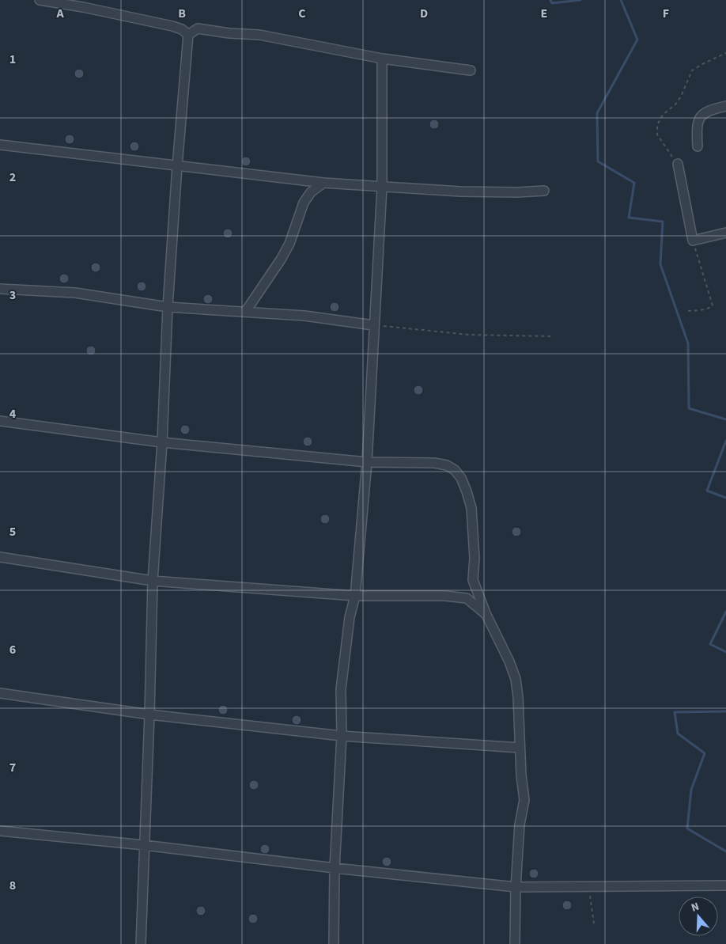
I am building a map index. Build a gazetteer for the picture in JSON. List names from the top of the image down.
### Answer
{
  "north": "top",
  "grid": {
    "columns": [
      "A",
      "B",
      "C",
      "D",
      "E",
      "F"
    ],
    "rows": [
      "1",
      "2",
      "3",
      "4",
      "5",
      "6",
      "7",
      "8"
    ]
  }
}
